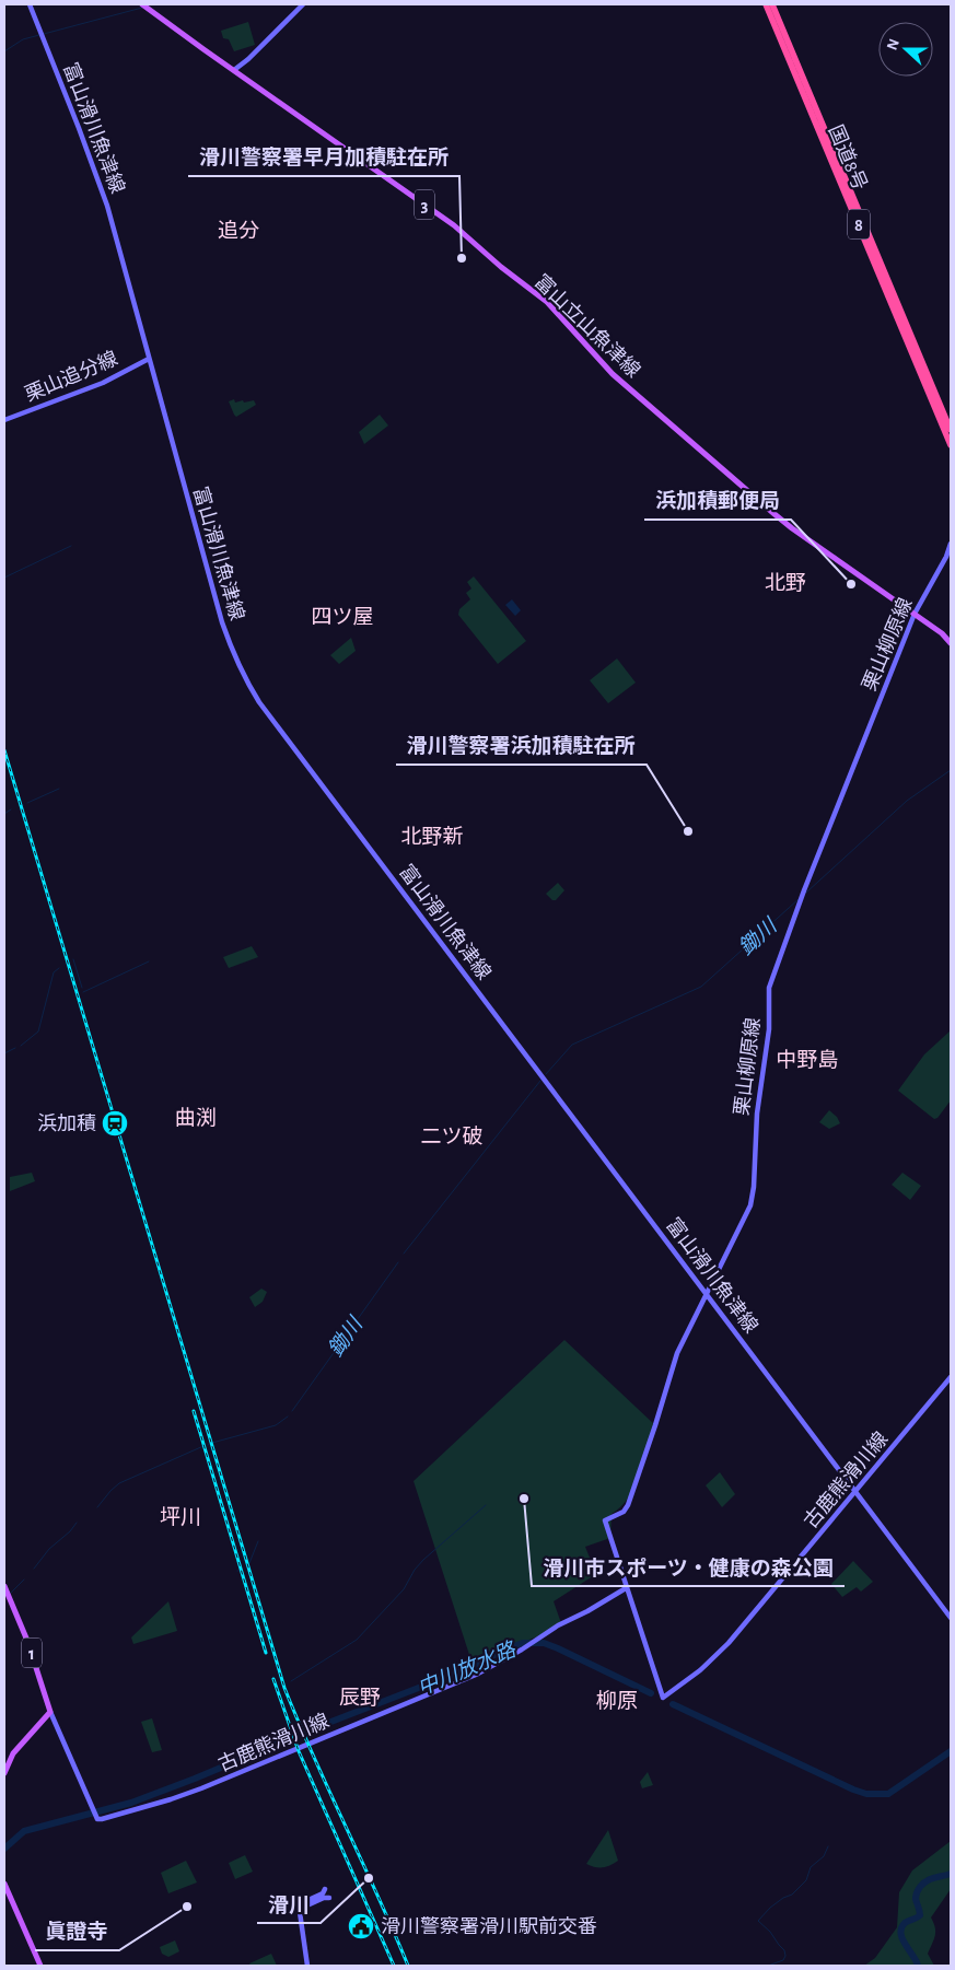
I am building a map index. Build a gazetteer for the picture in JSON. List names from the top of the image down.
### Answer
{
  "streets": {
    "highway": ["国道8号", "8"],
    "main road": [
      "富山滑川魚津線",
      "3",
      "富山立山魚津線",
      "栗山追分線",
      "栗山柳原線",
      "古鹿熊滑川線",
      "1"
    ]
  },
  "crossings": [
    ["富山滑川魚津線", "栗山追分線"],
    ["富山滑川魚津線", "栗山柳原線"],
    ["富山滑川魚津線", "古鹿熊滑川線"],
    ["富山立山魚津線", "栗山柳原線"],
    ["栗山柳原線", "古鹿熊滑川線"],
    ["古鹿熊滑川線", "1"]
  ],
  "districts": [
    "追分",
    "北野",
    "四ツ屋",
    "北野新",
    "中野島",
    "曲渕",
    "二ツ破",
    "坪川",
    "辰野",
    "柳原"
  ],
  "water": ["鋤川", "中川放水路"],
  "places": {
    "other": [
      "滑川警察署早月加積駐在所",
      "浜加積郵便局",
      "滑川警察署浜加積駐在所",
      "滑川市スポーツ・健康の森公園",
      "滑川",
      "眞證寺"
    ],
    "station": ["浜加積"],
    "public building": ["滑川警察署滑川駅前交番"]
  },
  "north": "left"
}
